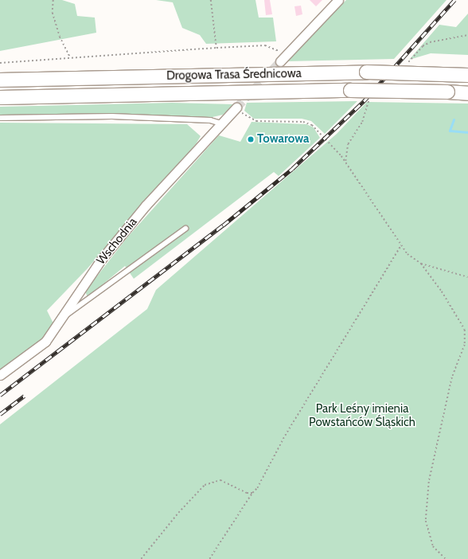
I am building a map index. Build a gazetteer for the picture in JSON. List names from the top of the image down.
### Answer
{
  "streets": {
    "main road": ["Drogowa Trasa Średnicowa"],
    "street": ["Wschodnia"]
  },
  "parks": ["Park Leśny imienia Powstańców Śląskich"],
  "places": ["Towarowa"]
}
